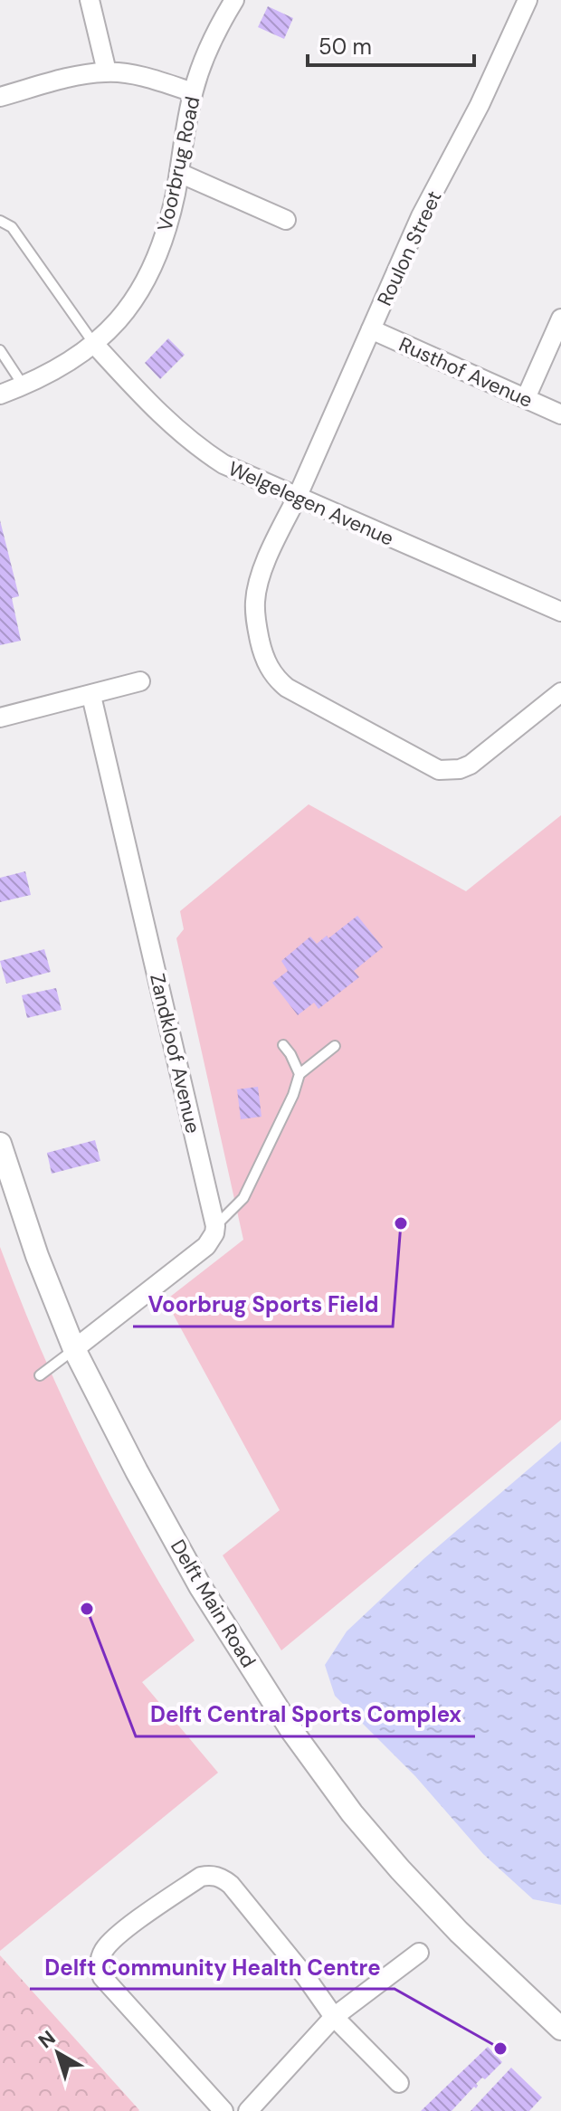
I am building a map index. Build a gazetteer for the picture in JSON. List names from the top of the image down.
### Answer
{
  "streets": {
    "street": [
      "Voorbrug Road",
      "Roulon Street",
      "Rusthof Avenue",
      "Welgelegen Avenue",
      "Zandkloof Avenue",
      "Delft Main Road"
    ]
  },
  "crossings": [
    ["Voorbrug Road", "Welgelegen Avenue"],
    ["Roulon Street", "Rusthof Avenue"],
    ["Roulon Street", "Welgelegen Avenue"]
  ],
  "places": ["Voorbrug Sports Field", "Delft Central Sports Complex", "Delft Community Health Centre"],
  "scale_bar": "50 m",
  "north": "top left"
}
